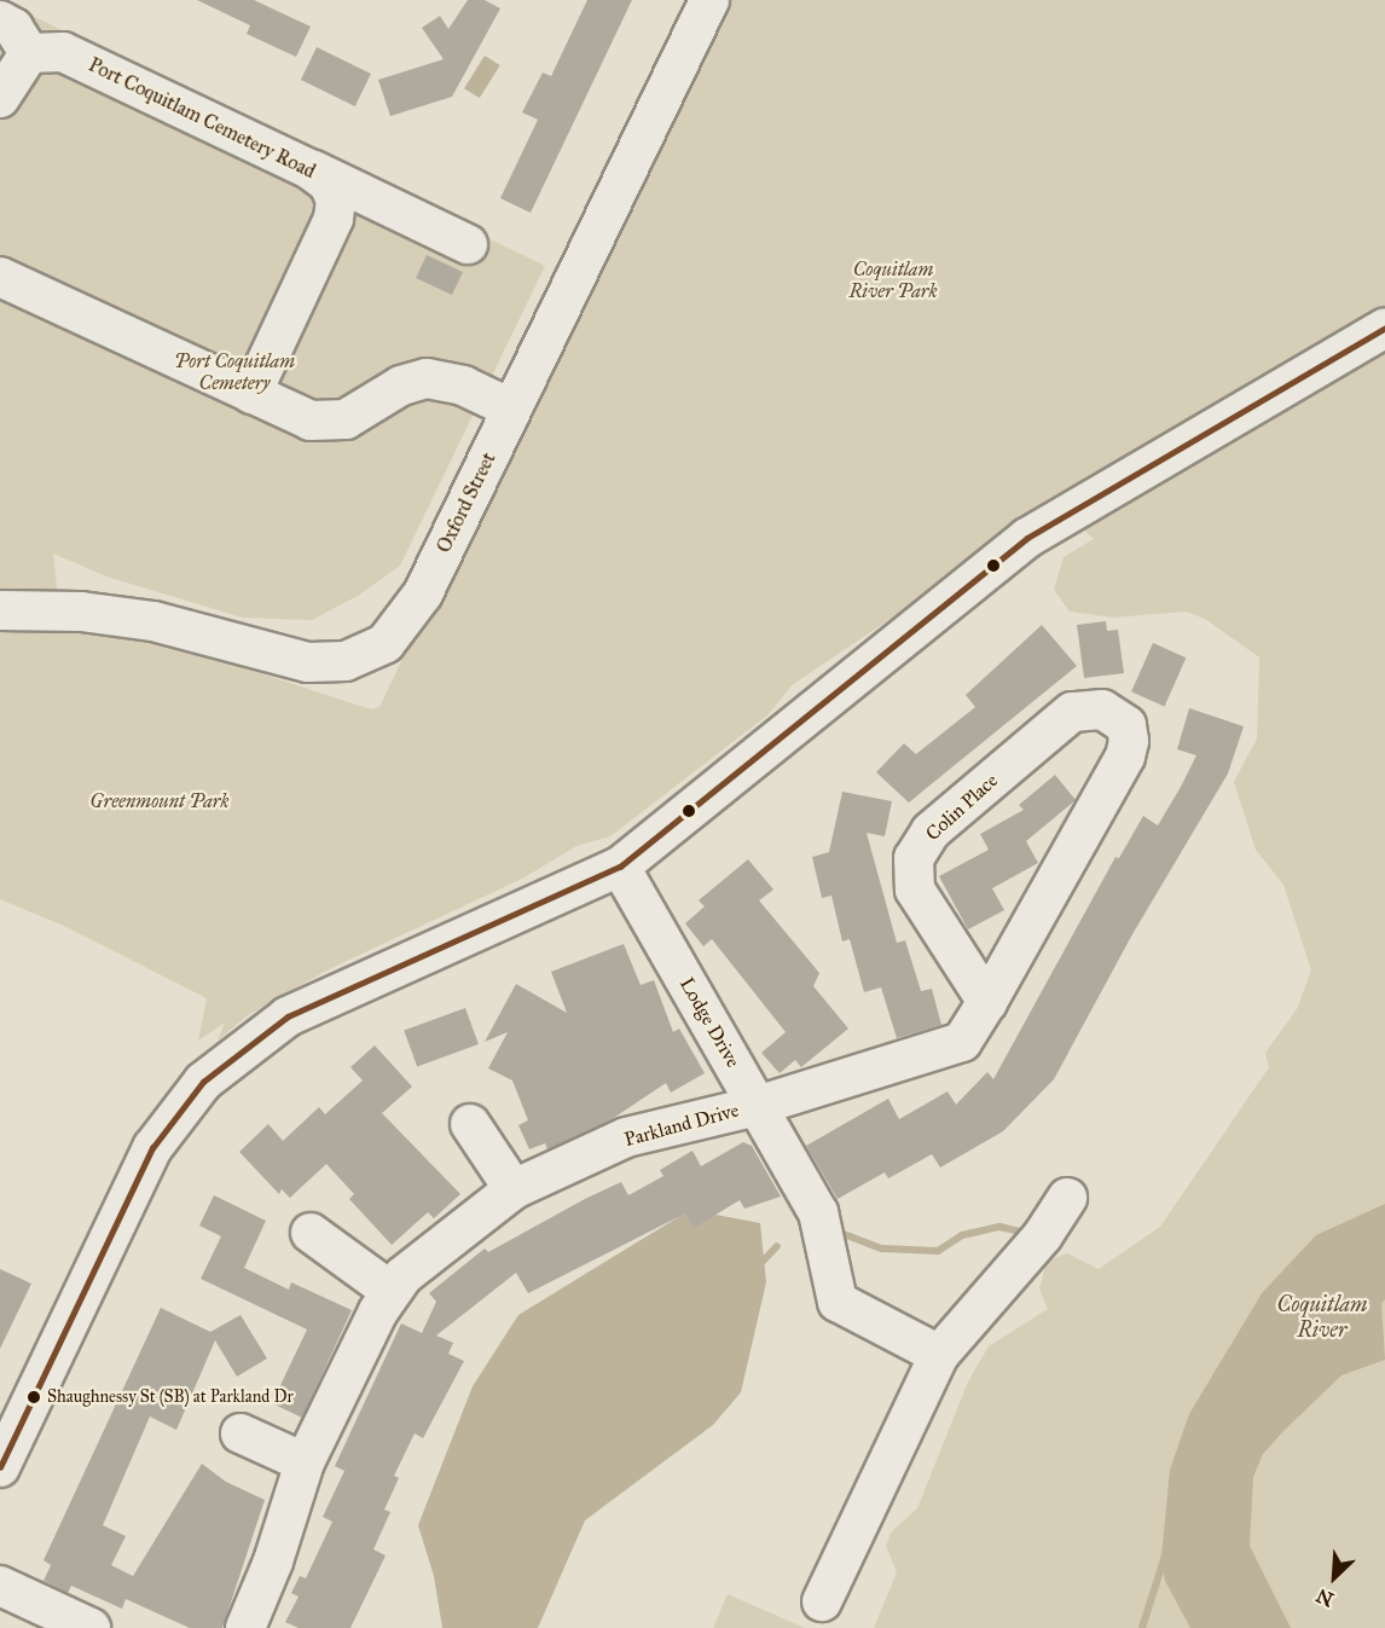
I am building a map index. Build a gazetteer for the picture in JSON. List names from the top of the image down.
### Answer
{
  "streets": {
    "street": [
      "Port Coquitlam Cemetery Road",
      "Oxford Street",
      "Colin Place",
      "Lodge Drive",
      "Parkland Drive"
    ]
  },
  "crossings": [
    ["Colin Place", "Parkland Drive"],
    ["Lodge Drive", "Parkland Drive"]
  ],
  "water": ["Coquitlam River"],
  "parks": ["Coquitlam River Park", "Port Coquitlam Cemetery", "Greenmount Park"],
  "places": ["Shaughnessy St (SB) at Parkland Dr"],
  "north": "bottom left"
}
